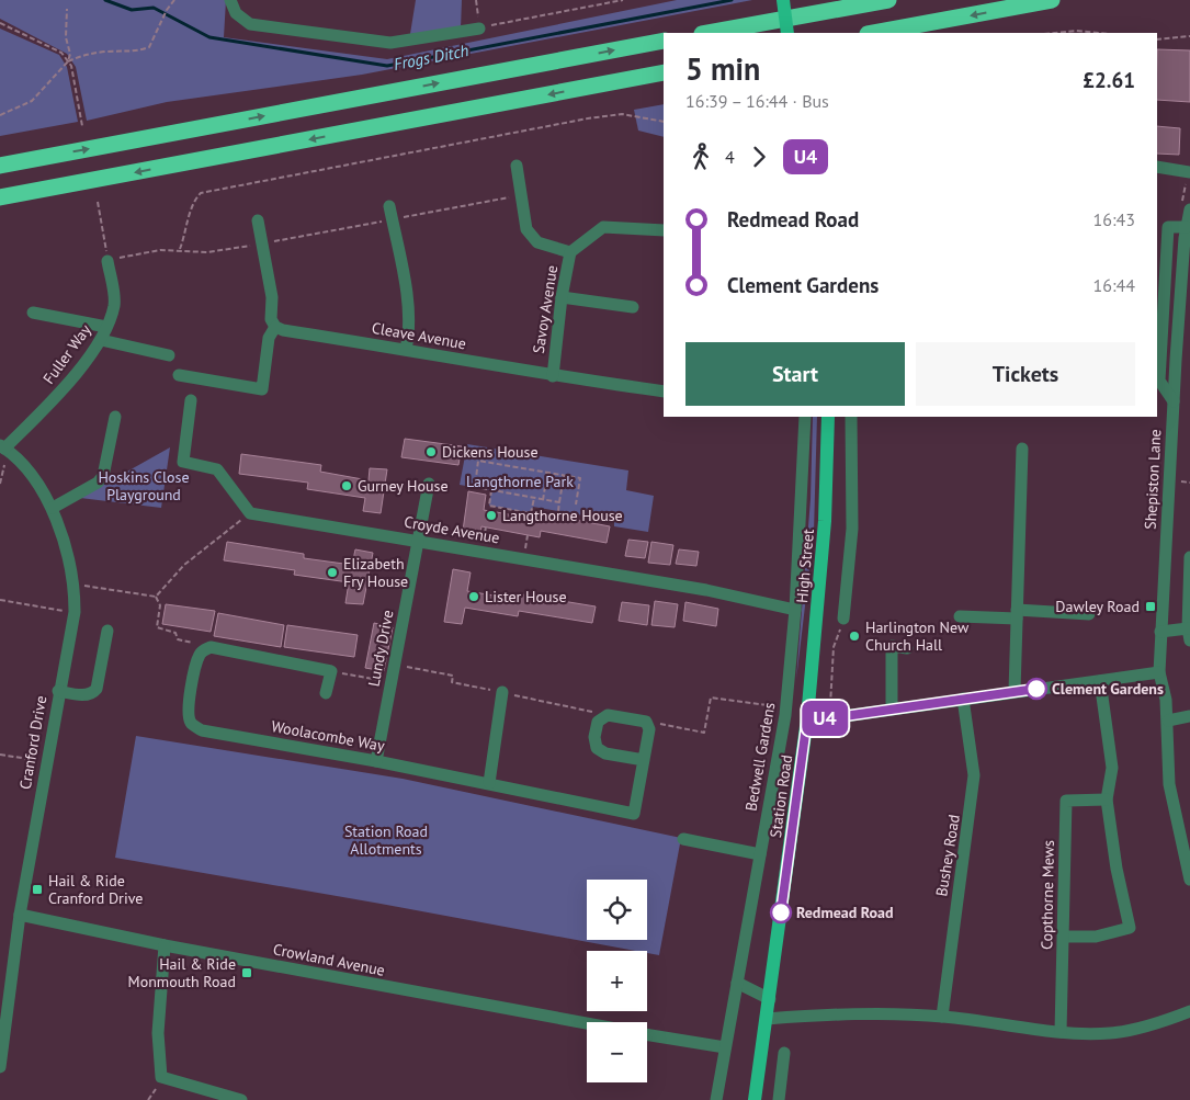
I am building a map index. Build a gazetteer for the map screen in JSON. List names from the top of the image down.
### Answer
{
  "streets": {
    "main road": ["High Street", "Station Road"],
    "street": [
      "Savoy Avenue",
      "Cleave Avenue",
      "Fuller Way",
      "Shepiston Lane",
      "Croyde Avenue",
      "Lundy Drive",
      "Woolacombe Way",
      "Cranford Drive",
      "Bedwell Gardens",
      "Bushey Road",
      "Copthorne Mews",
      "Crowland Avenue"
    ]
  },
  "crossings": [
    ["Savoy Avenue", "Cleave Avenue"],
    ["Fuller Way", "Cranford Drive"],
    ["Croyde Avenue", "Lundy Drive"],
    ["Croyde Avenue", "Bedwell Gardens"],
    ["High Street", "Station Road"],
    ["Lundy Drive", "Woolacombe Way"],
    ["Cranford Drive", "Crowland Avenue"],
    ["Bedwell Gardens", "Crowland Avenue"]
  ],
  "water": ["Frogs Ditch"],
  "parks": ["Hoskins Close Playground", "Langthorne Park", "Station Road Allotments"],
  "places": {
    "other": [
      "Dickens House",
      "Gurney House",
      "Langthorne House",
      "Elizabeth Fry House",
      "Lister House",
      "Harlington New Church Hall",
      "Clement Gardens",
      "Redmead Road"
    ],
    "transit": ["Dawley Road", "Hail & Ride Cranford Drive", "Hail & Ride Monmouth Road"]
  },
  "lines": ["bus line U4"],
  "page": {
    "on_map": "U4",
    "heading": ["5 min", "16:39 – 16:44 · Bus", "£2.61"],
    "legs": ["4", "U4"],
    "list": [
      {
        "name": "Redmead Road",
        "value": "16:43"
      },
      {
        "name": "Clement Gardens",
        "value": "16:44"
      }
    ],
    "buttons": ["Start", "Tickets"],
    "map_buttons": ["+", "−"]
  }
}
